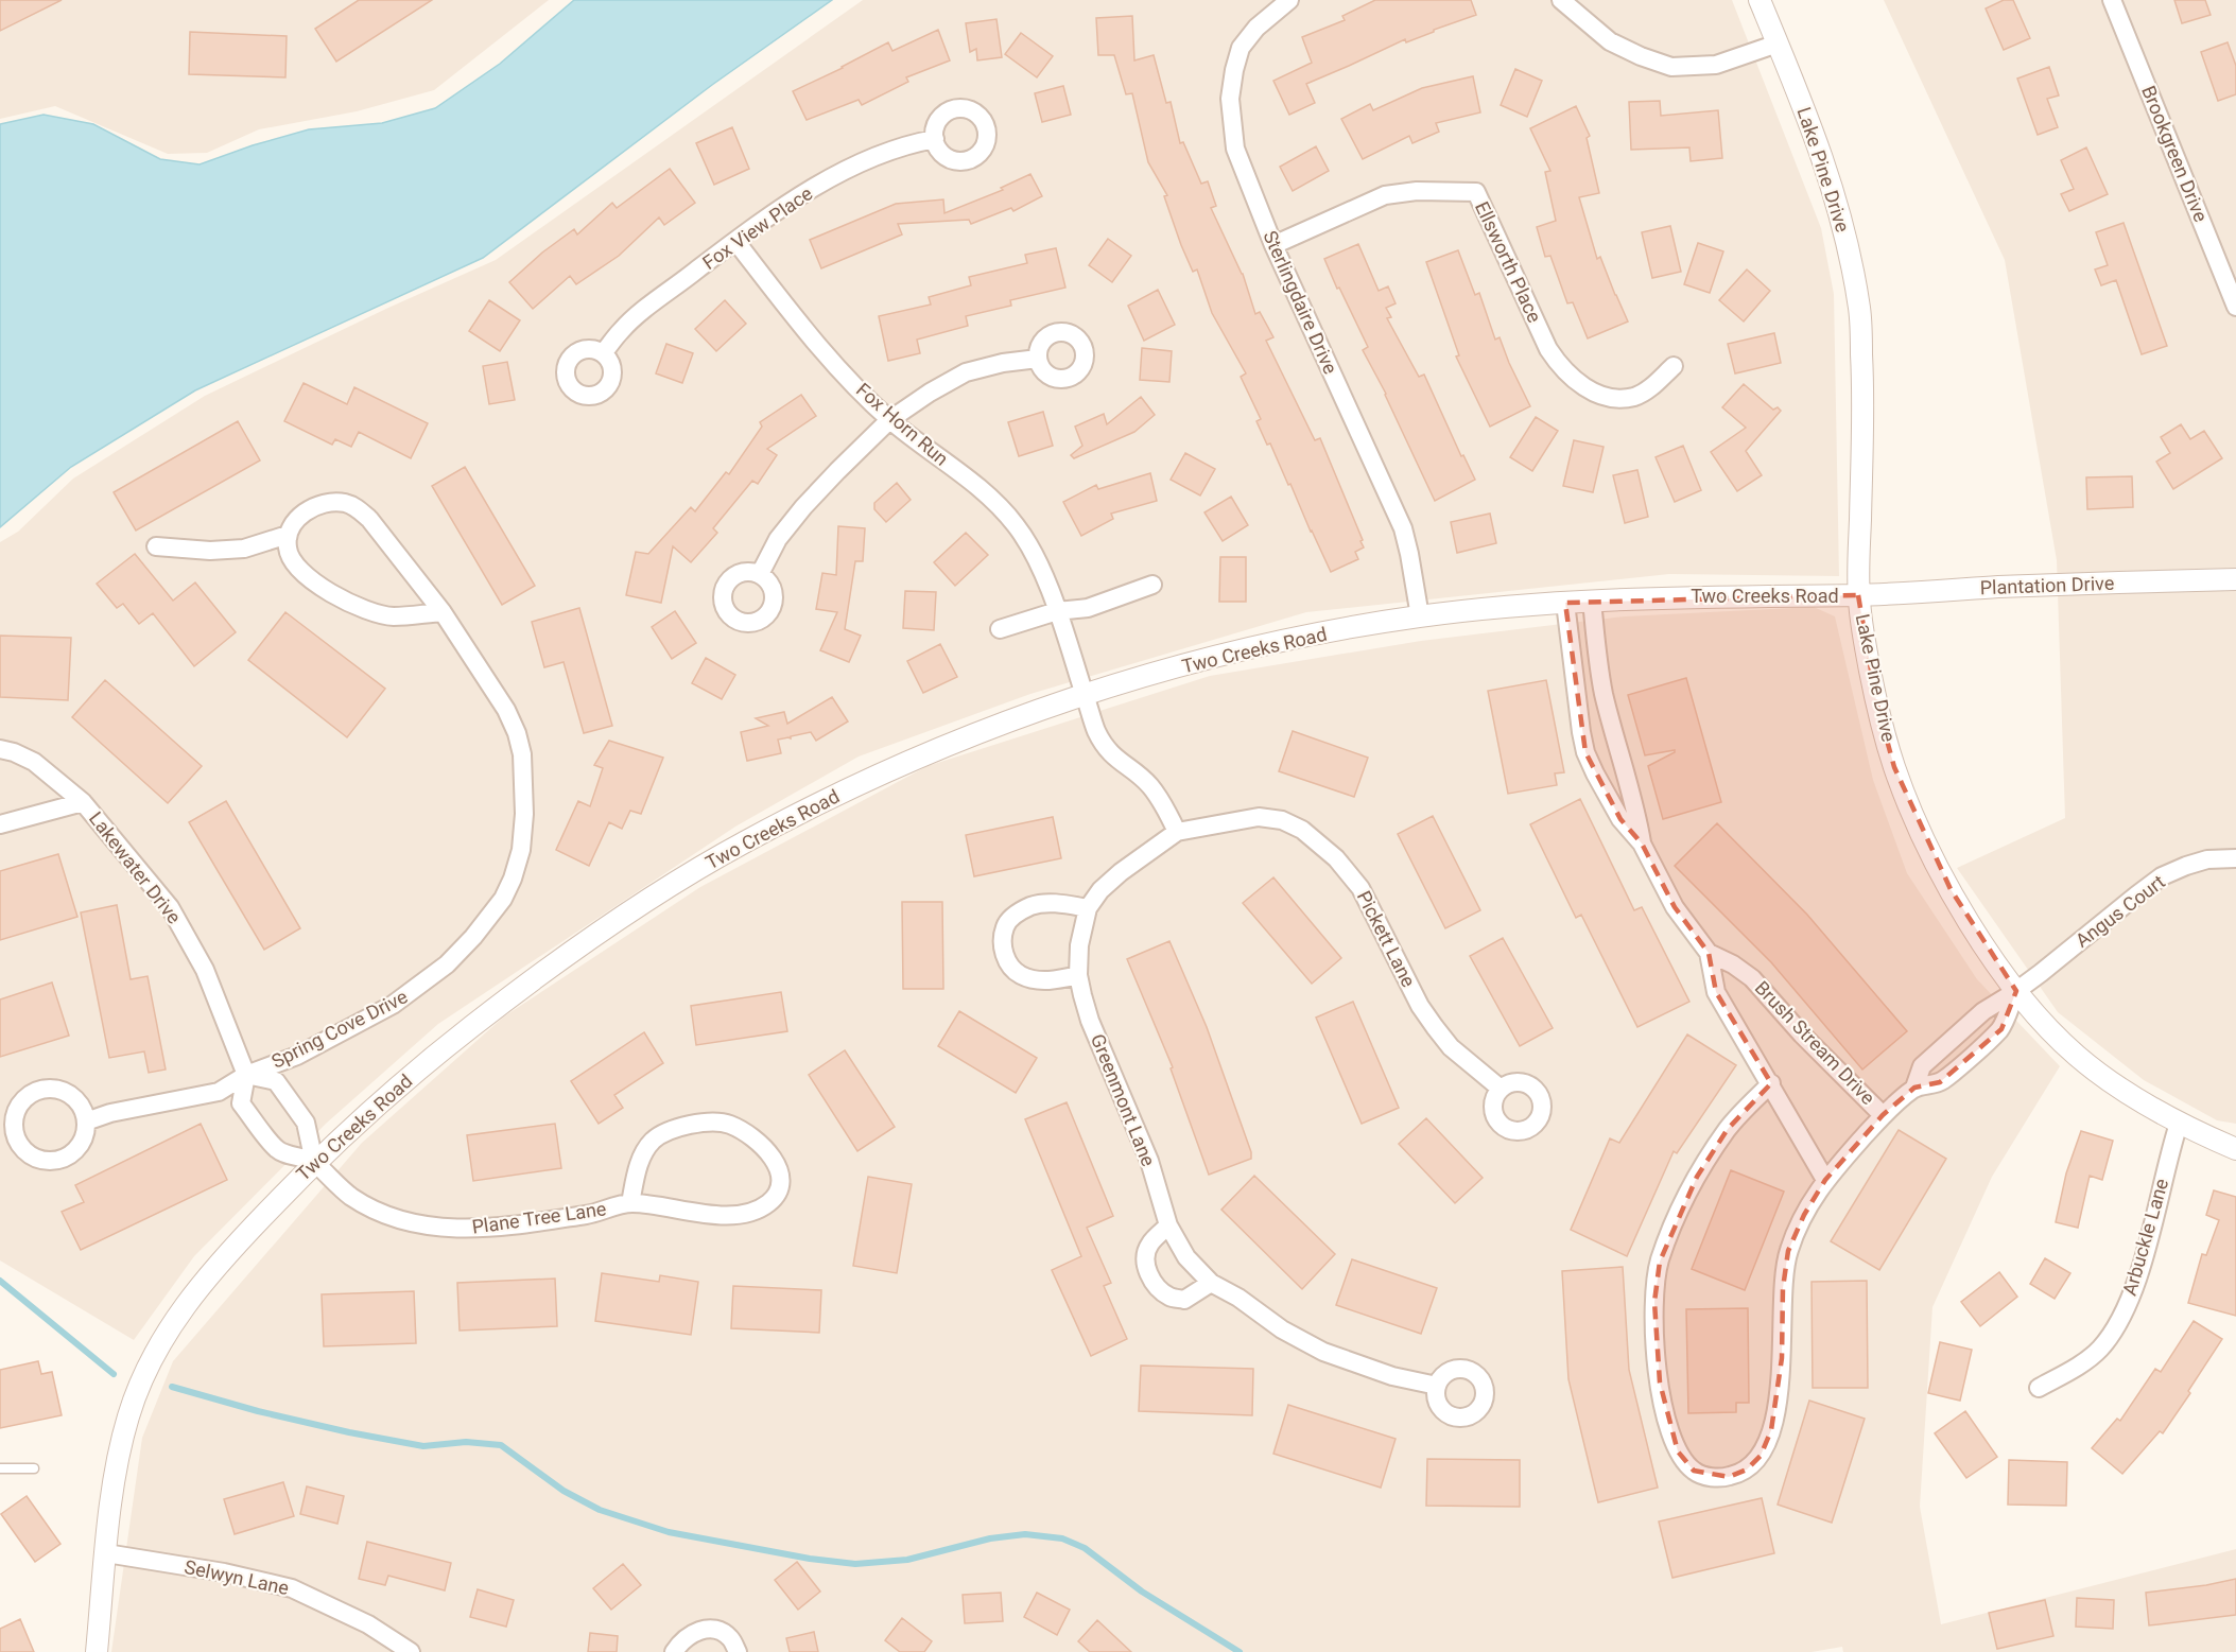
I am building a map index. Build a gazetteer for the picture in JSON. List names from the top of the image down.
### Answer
{
  "streets": {
    "street": [
      "Brookgreen Drive",
      "Lake Pine Drive",
      "Fox View Place",
      "Ellsworth Place",
      "Sterlingdaire Drive",
      "Fox Horn Run",
      "Plantation Drive",
      "Two Creeks Road",
      "Lakewater Drive",
      "Angus Court",
      "Pickett Lane",
      "Spring Cove Drive",
      "Brush Stream Drive",
      "Greenmont Lane",
      "Plane Tree Lane",
      "Arbuckle Lane",
      "Selwyn Lane"
    ]
  },
  "crossings": [
    ["Lake Pine Drive", "Plantation Drive"],
    ["Lake Pine Drive", "Two Creeks Road"],
    ["Lake Pine Drive", "Angus Court"],
    ["Lake Pine Drive", "Brush Stream Drive"],
    ["Lake Pine Drive", "Arbuckle Lane"],
    ["Fox View Place", "Fox Horn Run"],
    ["Ellsworth Place", "Sterlingdaire Drive"],
    ["Sterlingdaire Drive", "Two Creeks Road"],
    ["Fox Horn Run", "Two Creeks Road"],
    ["Plantation Drive", "Two Creeks Road"],
    ["Two Creeks Road", "Lakewater Drive"],
    ["Two Creeks Road", "Brush Stream Drive"],
    ["Two Creeks Road", "Plane Tree Lane"],
    ["Two Creeks Road", "Selwyn Lane"],
    ["Lakewater Drive", "Spring Cove Drive"],
    ["Lakewater Drive", "Plane Tree Lane"],
    ["Angus Court", "Brush Stream Drive"],
    ["Pickett Lane", "Greenmont Lane"]
  ]
}
